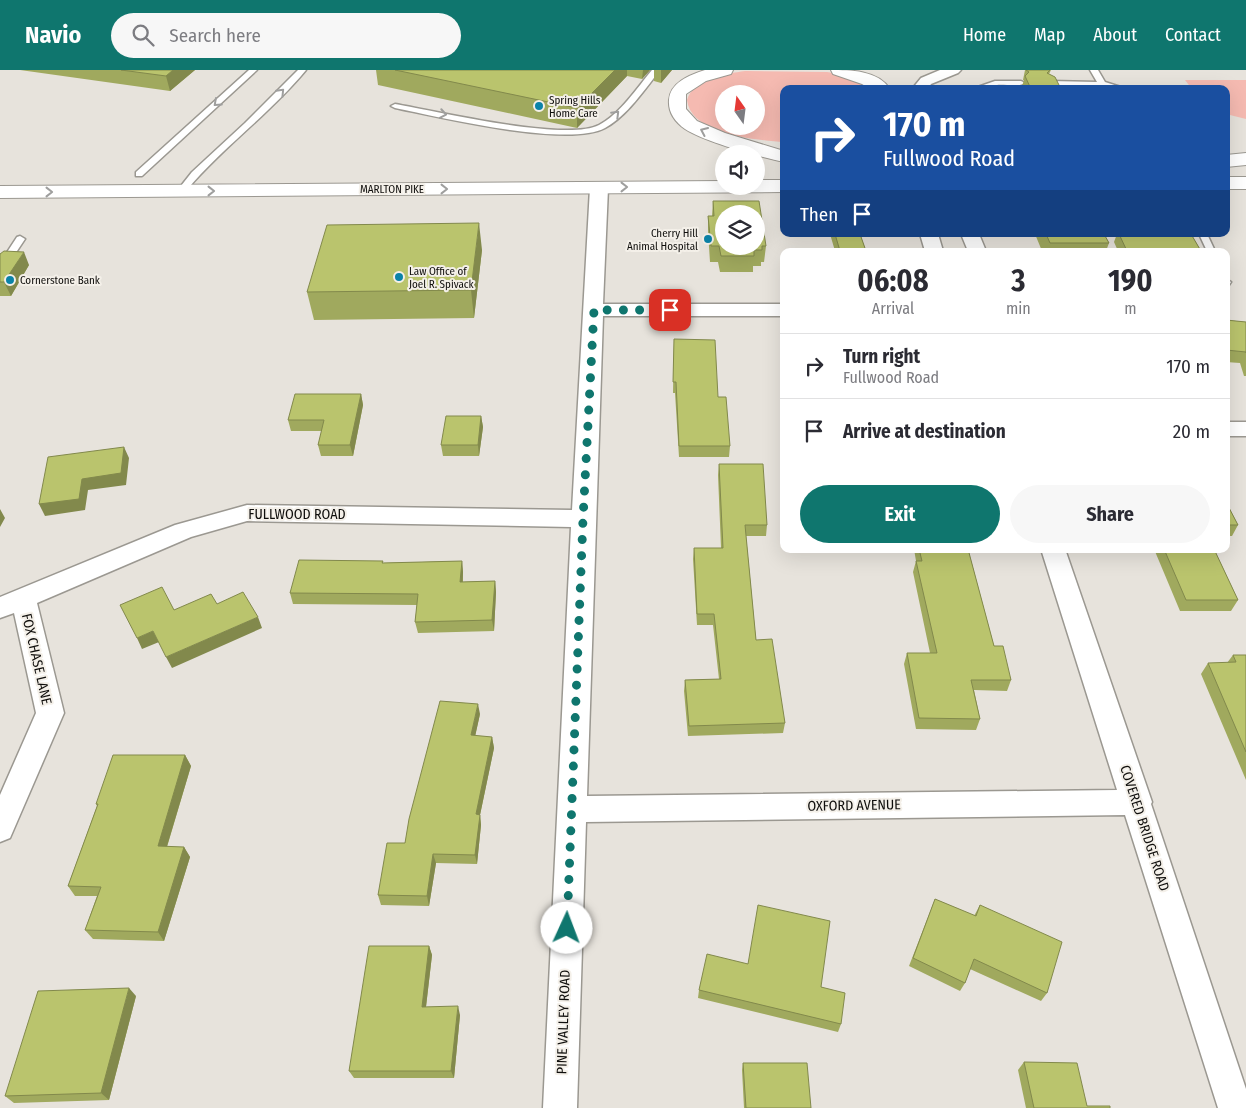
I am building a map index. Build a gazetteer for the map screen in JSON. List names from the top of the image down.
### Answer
{
  "streets": {
    "highway": ["MARLTON PIKE"],
    "street": [
      "FULLWOOD ROAD",
      "FOX CHASE LANE",
      "OXFORD AVENUE",
      "COVERED BRIDGE ROAD",
      "PINE VALLEY ROAD"
    ]
  },
  "crossings": [
    ["MARLTON PIKE", "PINE VALLEY ROAD"],
    ["FULLWOOD ROAD", "FOX CHASE LANE"],
    ["FULLWOOD ROAD", "PINE VALLEY ROAD"],
    ["OXFORD AVENUE", "COVERED BRIDGE ROAD"],
    ["OXFORD AVENUE", "PINE VALLEY ROAD"]
  ],
  "places": [
    "Spring Hills Home Care",
    "Cherry Hill Animal Hospital",
    "Law Office of Joel R. Spivack",
    "Cornerstone Bank"
  ],
  "north": "top",
  "page": {
    "header": "Navio",
    "search": "Search here",
    "nav": [
      "Home",
      "Map",
      "About",
      "Contact"
    ],
    "turn": ["170 m", "Fullwood Road"],
    "then": "Then",
    "eta": [
      "06:08",
      "Arrival",
      "3",
      "min",
      "190",
      "m"
    ],
    "list": [
      {
        "name": "Turn right",
        "note": "Fullwood Road",
        "value": "170 m"
      },
      {
        "name": "Arrive at destination",
        "value": "20 m"
      }
    ],
    "buttons": ["Exit", "Share"]
  }
}
